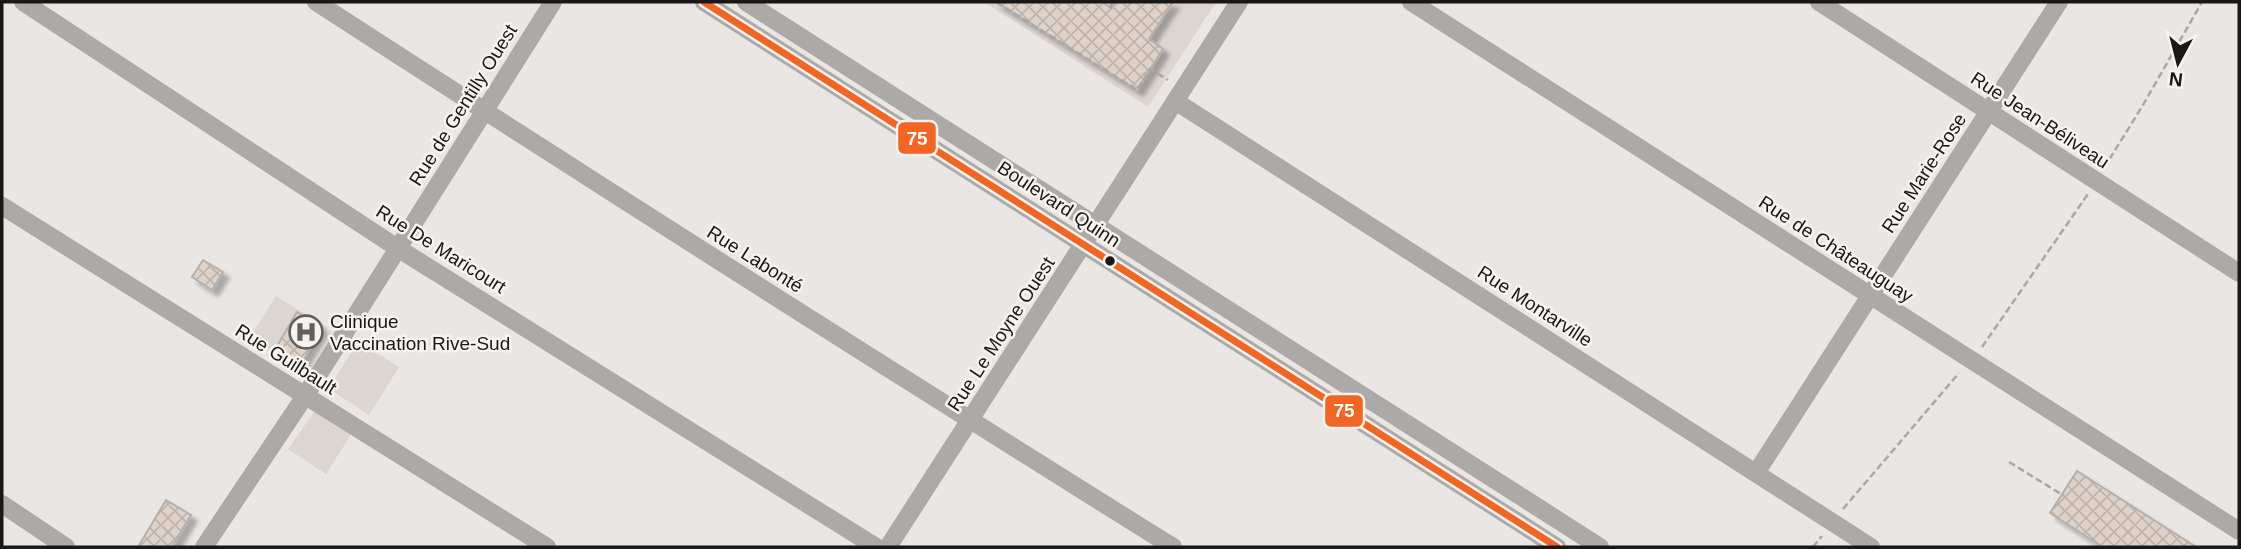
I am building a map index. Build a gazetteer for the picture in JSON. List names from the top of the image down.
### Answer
{
  "streets": {
    "street": [
      "Rue de Gentilly Ouest",
      "Rue Jean-Béliveau",
      "Rue Marie-Rose",
      "Boulevard Quinn",
      "Rue De Maricourt",
      "Rue de Châteauguay",
      "Rue Labonté",
      "Rue Montarville",
      "Rue Le Moyne Ouest",
      "Rue Guilbault"
    ]
  },
  "crossings": [
    ["Rue de Gentilly Ouest", "Rue De Maricourt"],
    ["Rue de Gentilly Ouest", "Rue Labonté"],
    ["Rue de Gentilly Ouest", "Rue Guilbault"],
    ["Rue Jean-Béliveau", "Rue Marie-Rose"],
    ["Rue Marie-Rose", "Rue de Châteauguay"],
    ["Rue Marie-Rose", "Rue Montarville"],
    ["Boulevard Quinn", "Rue Le Moyne Ouest"],
    ["Rue Labonté", "Rue Le Moyne Ouest"],
    ["Rue Montarville", "Rue Le Moyne Ouest"]
  ],
  "places": {
    "hospital": ["Clinique Vaccination Rive-Sud"]
  },
  "lines": ["transit line 75"],
  "north": "bottom"
}
